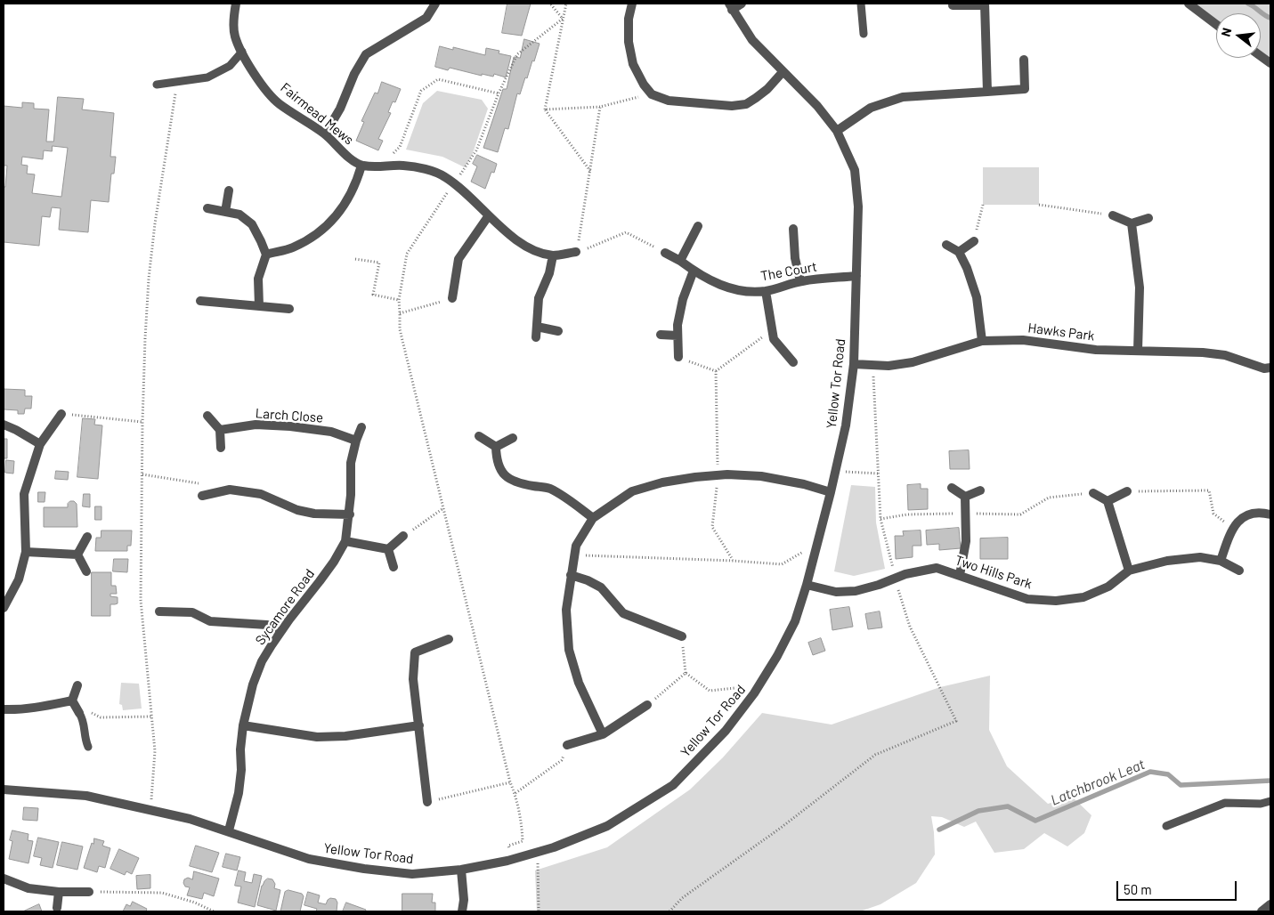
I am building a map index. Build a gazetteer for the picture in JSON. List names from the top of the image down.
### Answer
{
  "streets": {
    "street": [
      "Fairmead Mews",
      "The Court",
      "Hawks Park",
      "Yellow Tor Road",
      "Larch Close",
      "Two Hills Park",
      "Sycamore Road"
    ]
  },
  "crossings": [
    ["The Court", "Yellow Tor Road"],
    ["Hawks Park", "Yellow Tor Road"],
    ["Yellow Tor Road", "Two Hills Park"],
    ["Yellow Tor Road", "Sycamore Road"],
    ["Larch Close", "Sycamore Road"]
  ],
  "water": ["Latchbrook Leat"],
  "scale_bar": "50 m",
  "north": "left"
}
